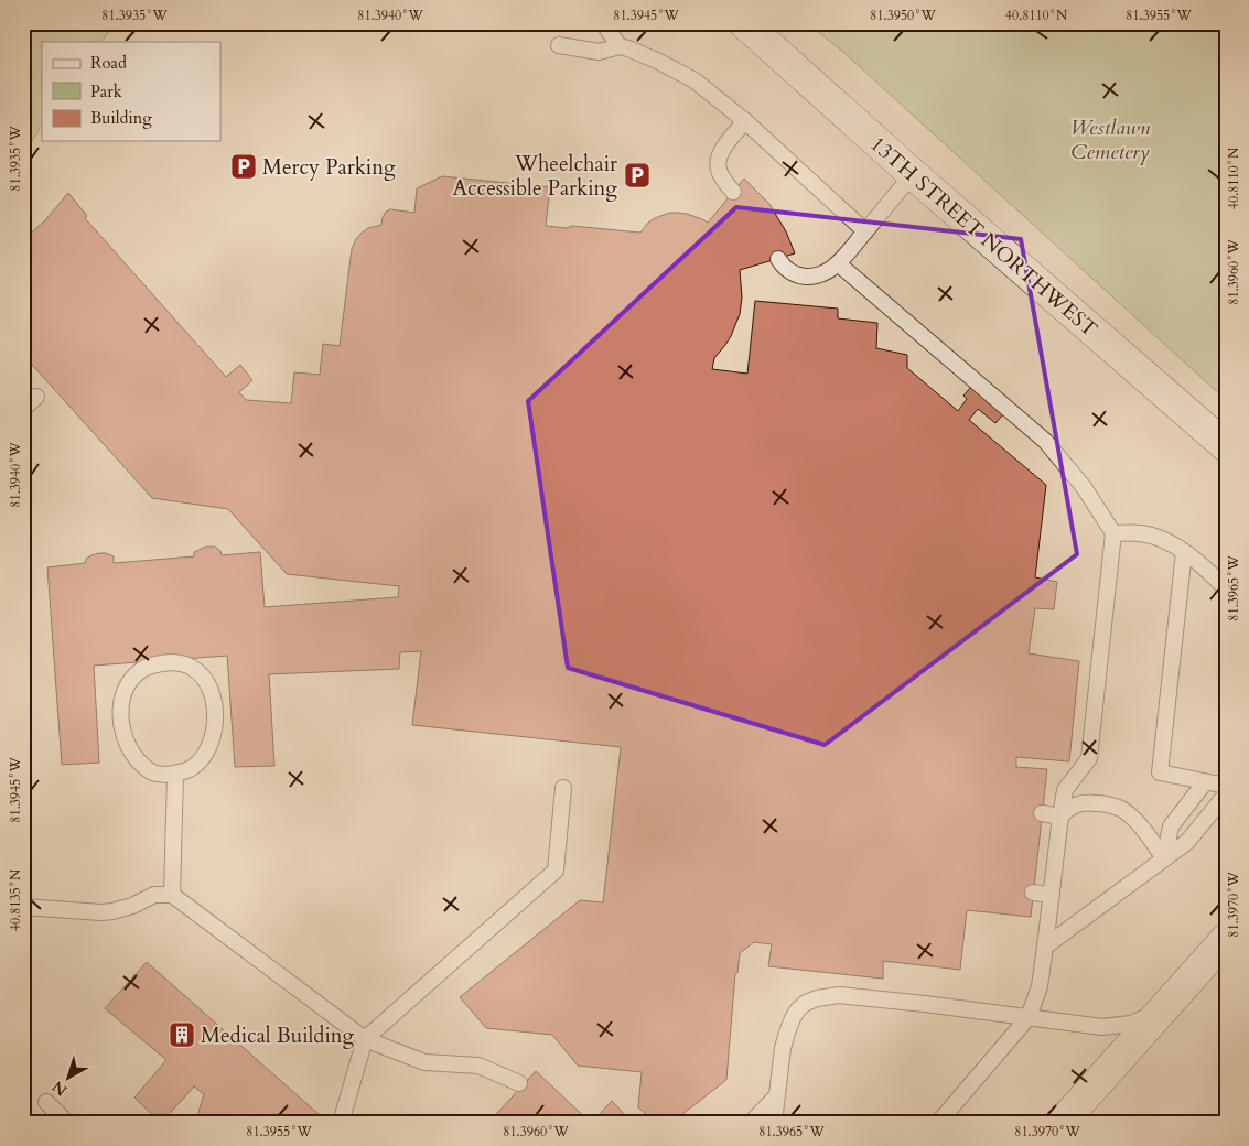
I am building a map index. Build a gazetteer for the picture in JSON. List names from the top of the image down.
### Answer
{
  "streets": {
    "main road": ["13TH STREET NORTHWEST"]
  },
  "parks": ["Westlawn Cemetery"],
  "places": {
    "parking": ["Mercy Parking", "Wheelchair Accessible Parking"],
    "building": ["Medical Building"]
  },
  "legend": ["Road", "Park", "Building"],
  "north": "bottom left",
  "coordinates": [
    "81.3935°W",
    "81.3940°W",
    "81.3945°W",
    "81.3950°W",
    "40.8110°N",
    "81.3955°W",
    "81.3960°W",
    "81.3965°W",
    "40.8135°N",
    "81.3970°W"
  ]
}
